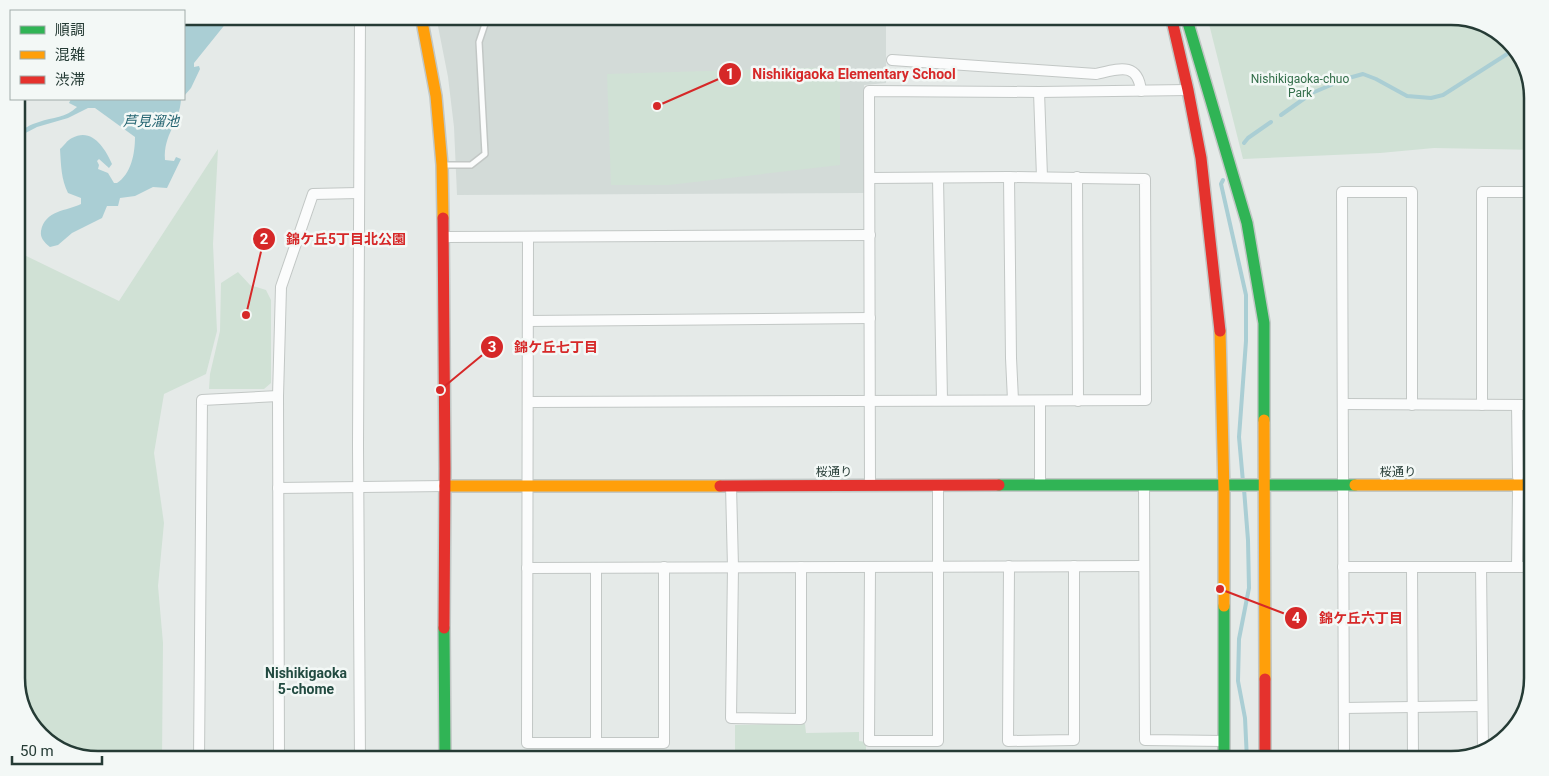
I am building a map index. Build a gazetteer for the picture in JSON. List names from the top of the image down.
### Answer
{
  "streets": {
    "street": ["桜通り"]
  },
  "districts": ["Nishikigaoka 5-chome"],
  "water": ["芦見溜池"],
  "parks": ["Nishikigaoka-chuo Park"],
  "places": [
    "Nishikigaoka Elementary School",
    "錦ケ丘5丁目北公園",
    "錦ケ丘七丁目",
    "錦ケ丘六丁目"
  ],
  "legend": ["順調", "混雑", "渋滞"],
  "scale_bar": "50 m"
}
